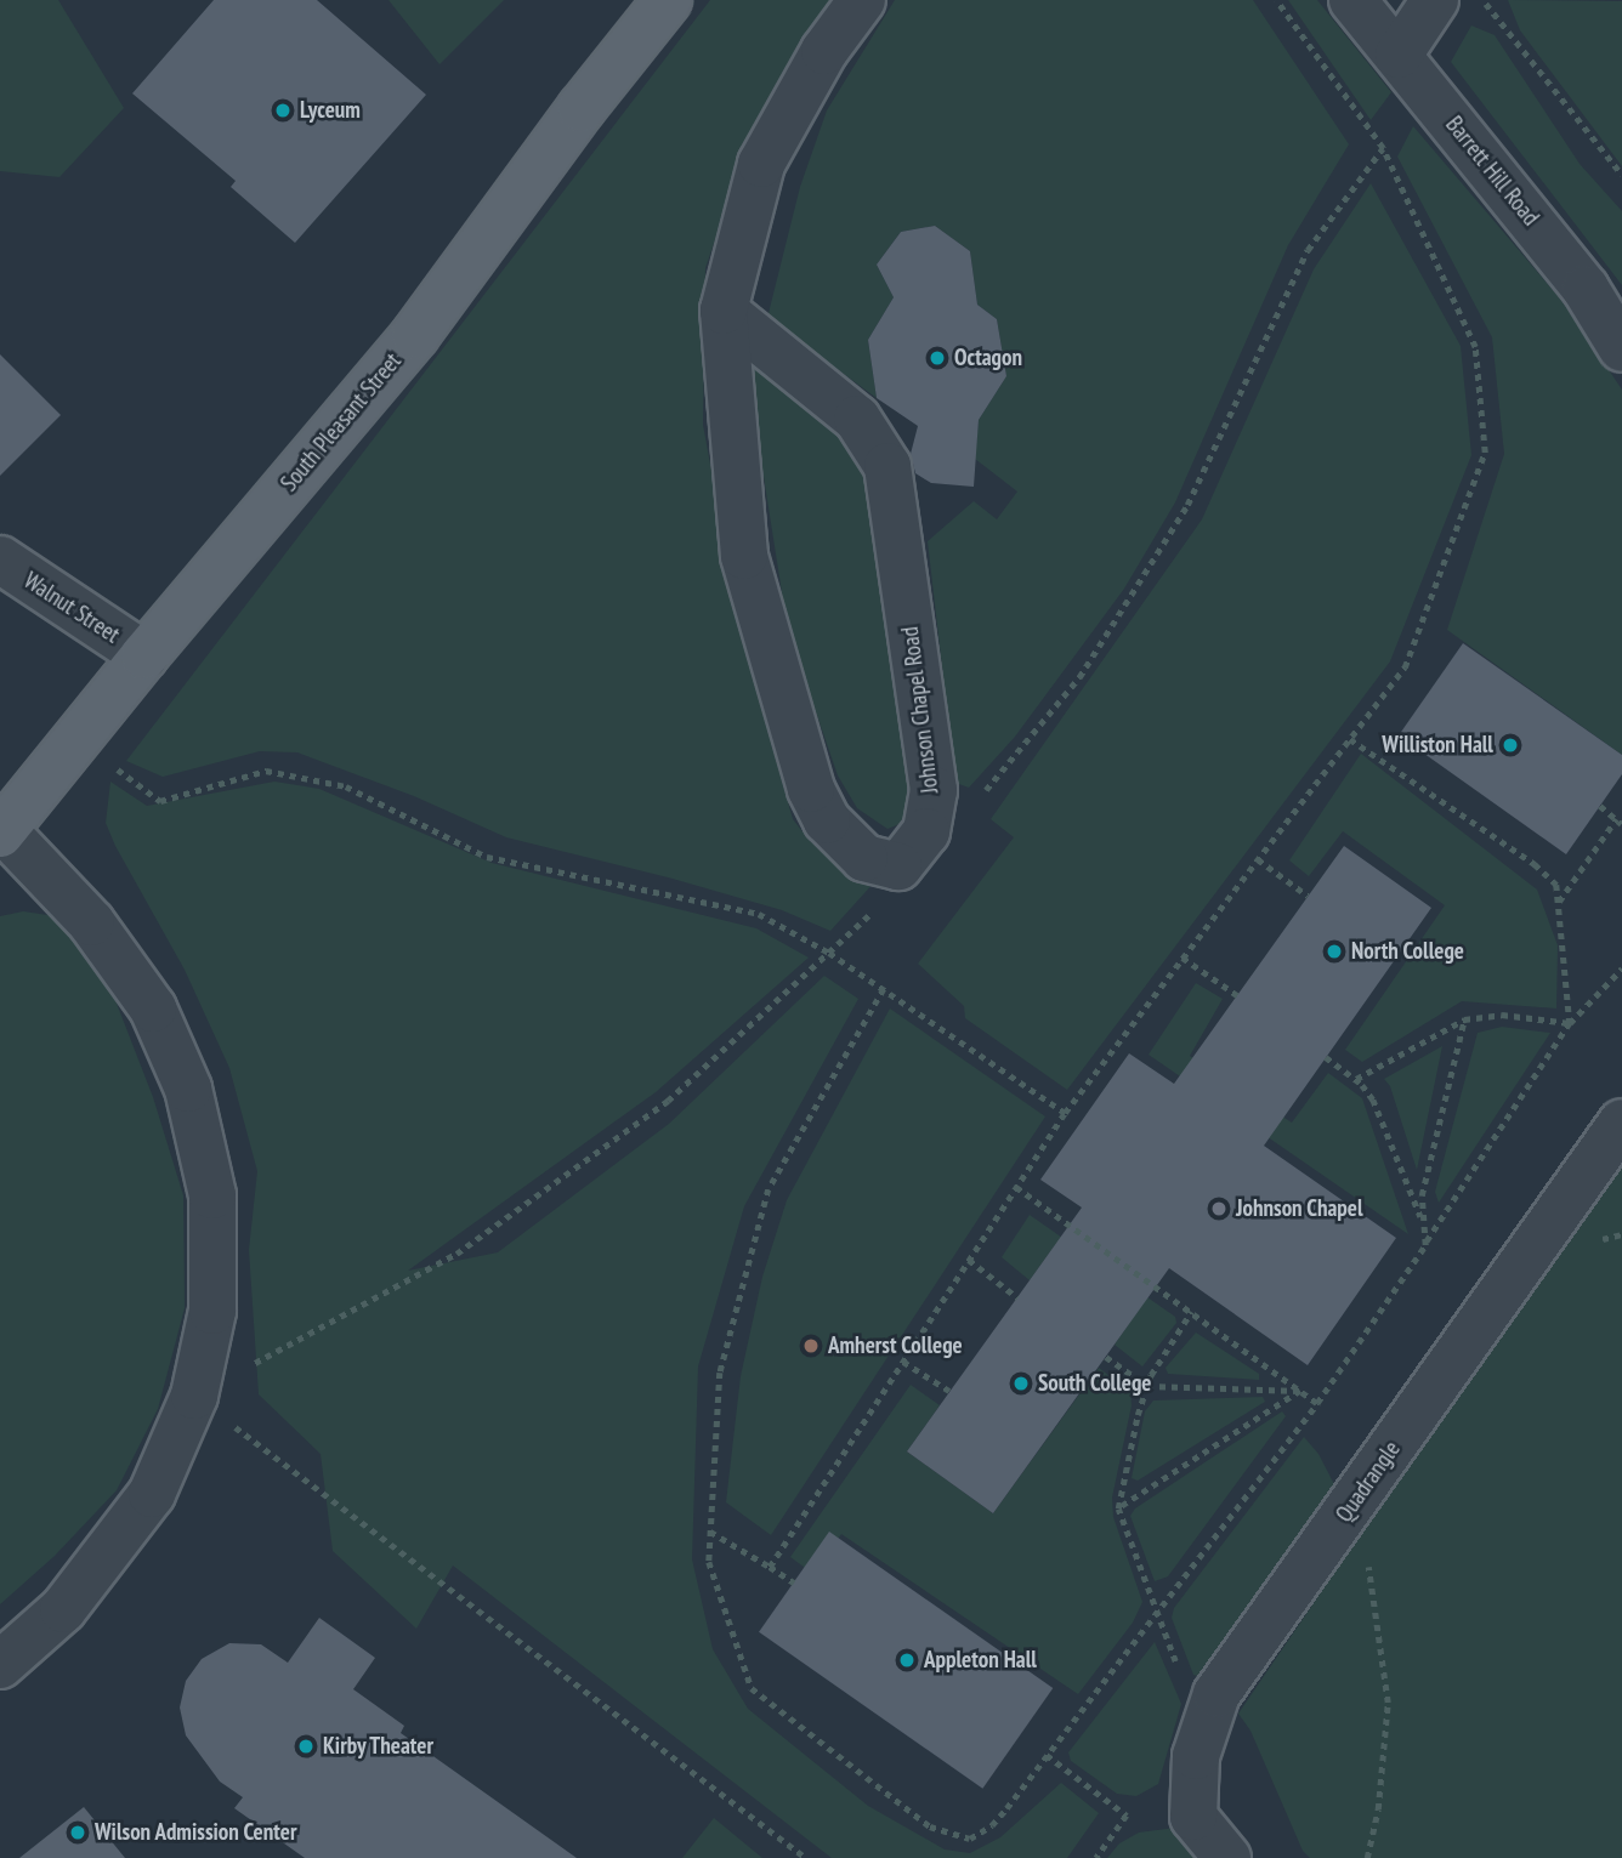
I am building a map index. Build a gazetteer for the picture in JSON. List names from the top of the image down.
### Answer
{
  "streets": {
    "main road": ["South Pleasant Street"],
    "street": [
      "Barrett Hill Road",
      "Walnut Street",
      "Johnson Chapel Road",
      "Quadrangle"
    ]
  },
  "crossings": [
    ["South Pleasant Street", "Walnut Street"]
  ],
  "places": [
    "Lyceum",
    "Octagon",
    "Williston Hall",
    "North College",
    "Johnson Chapel",
    "Amherst College",
    "South College",
    "Appleton Hall",
    "Kirby Theater",
    "Wilson Admission Center"
  ]
}
